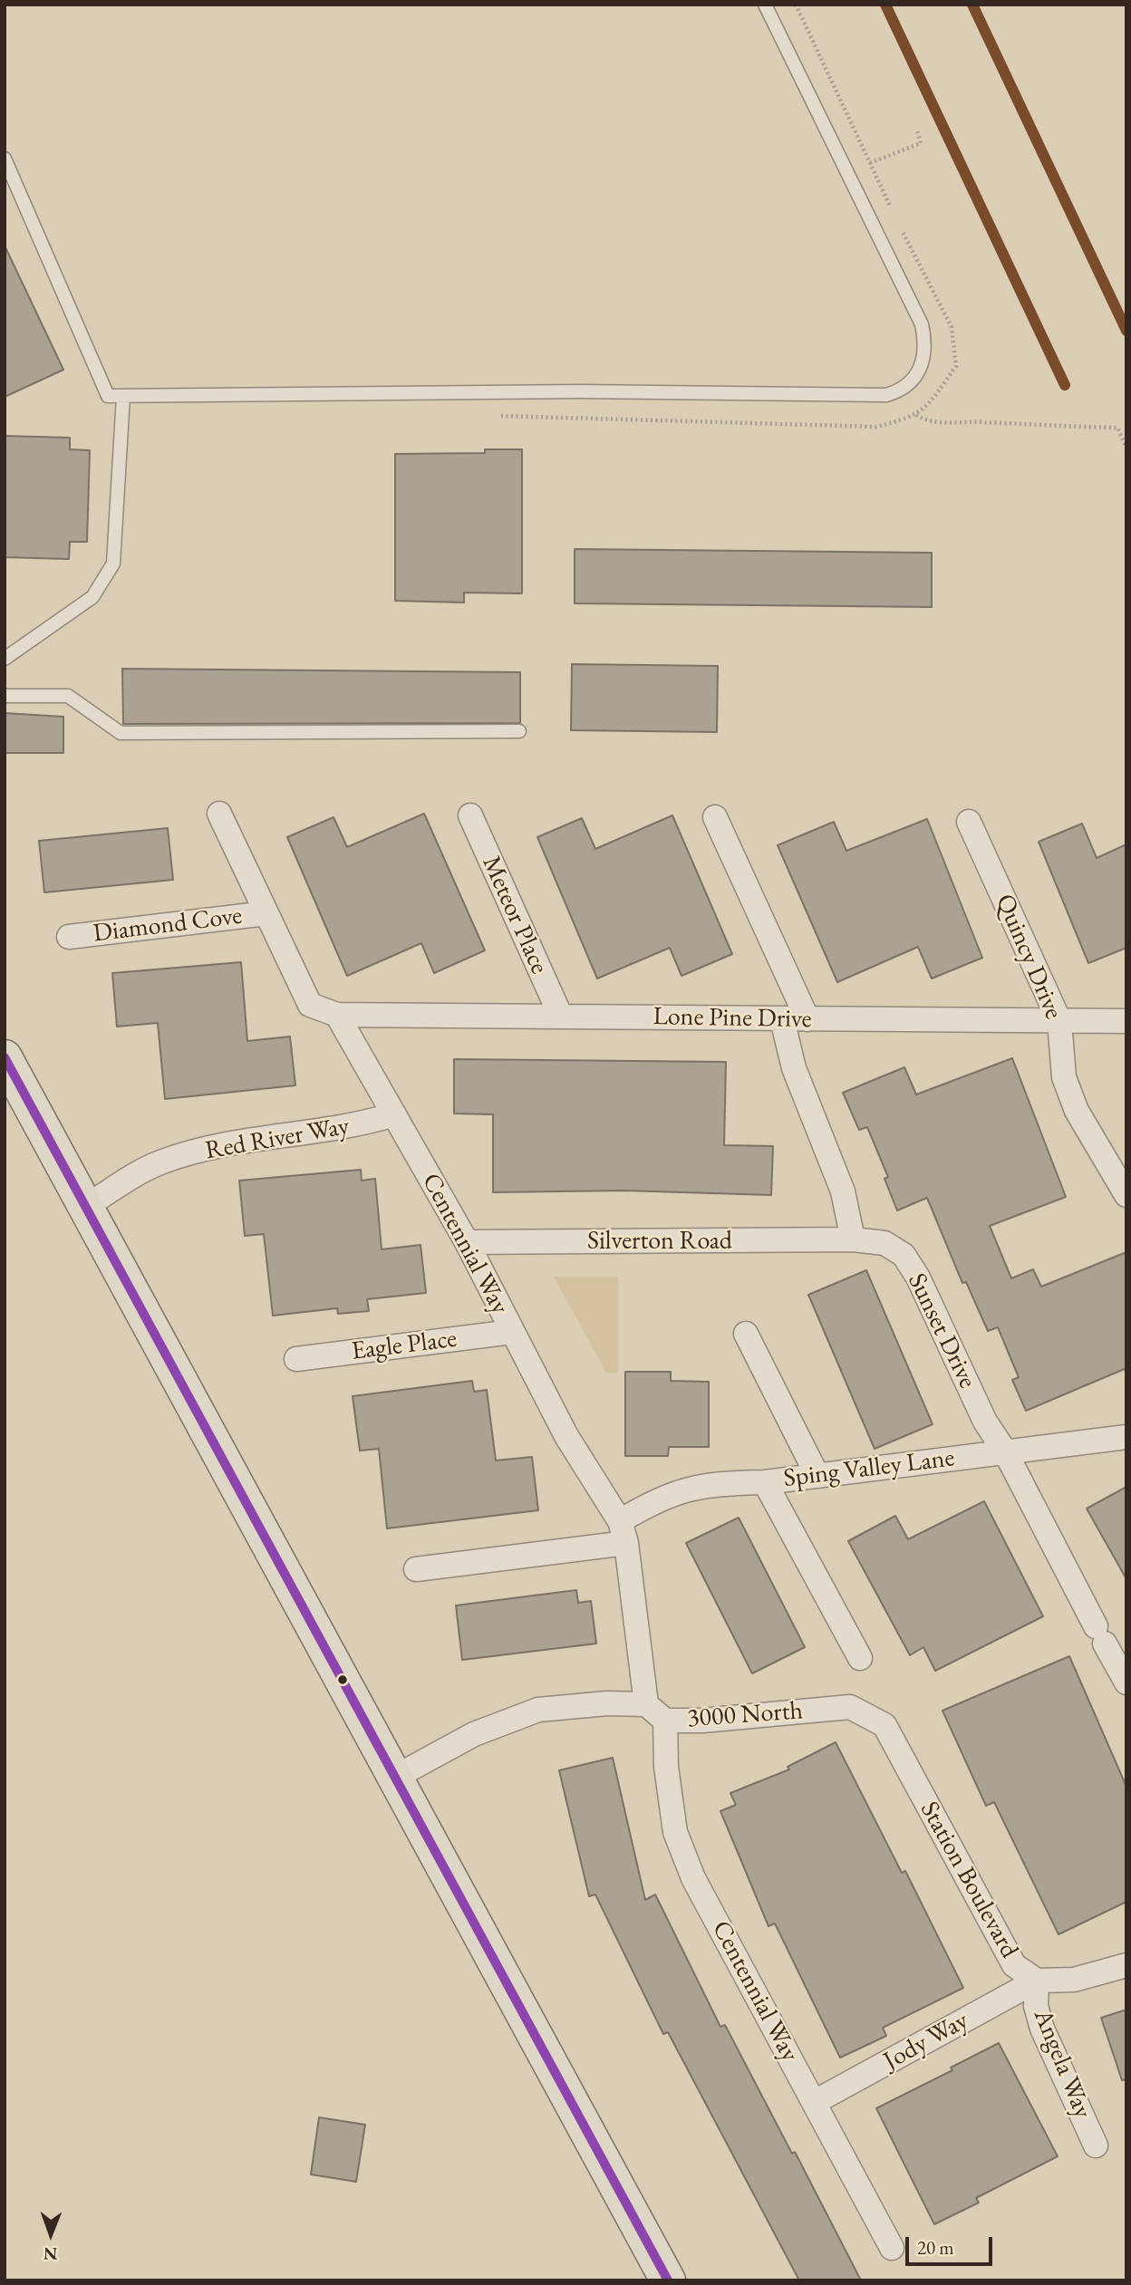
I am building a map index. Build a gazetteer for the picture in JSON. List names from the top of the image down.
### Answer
{
  "streets": {
    "street": [
      "Meteor Place",
      "Diamond Cove",
      "Quincy Drive",
      "Lone Pine Drive",
      "Red River Way",
      "Silverton Road",
      "Centennial Way",
      "Sunset Drive",
      "Eagle Place",
      "Sping Valley Lane",
      "3000 North",
      "Station Boulevard",
      "Jody Way",
      "Angela Way"
    ]
  },
  "crossings": [
    ["Meteor Place", "Lone Pine Drive"],
    ["Quincy Drive", "Lone Pine Drive"],
    ["Lone Pine Drive", "Centennial Way"],
    ["Red River Way", "Centennial Way"],
    ["Silverton Road", "Centennial Way"],
    ["Silverton Road", "Sunset Drive"],
    ["Centennial Way", "Eagle Place"],
    ["Centennial Way", "Sping Valley Lane"],
    ["Centennial Way", "3000 North"],
    ["Centennial Way", "Jody Way"],
    ["Sunset Drive", "Sping Valley Lane"],
    ["3000 North", "Station Boulevard"],
    ["Station Boulevard", "Jody Way"],
    ["Station Boulevard", "Angela Way"],
    ["Jody Way", "Angela Way"]
  ],
  "scale_bar": "20 m",
  "north": "bottom"
}
